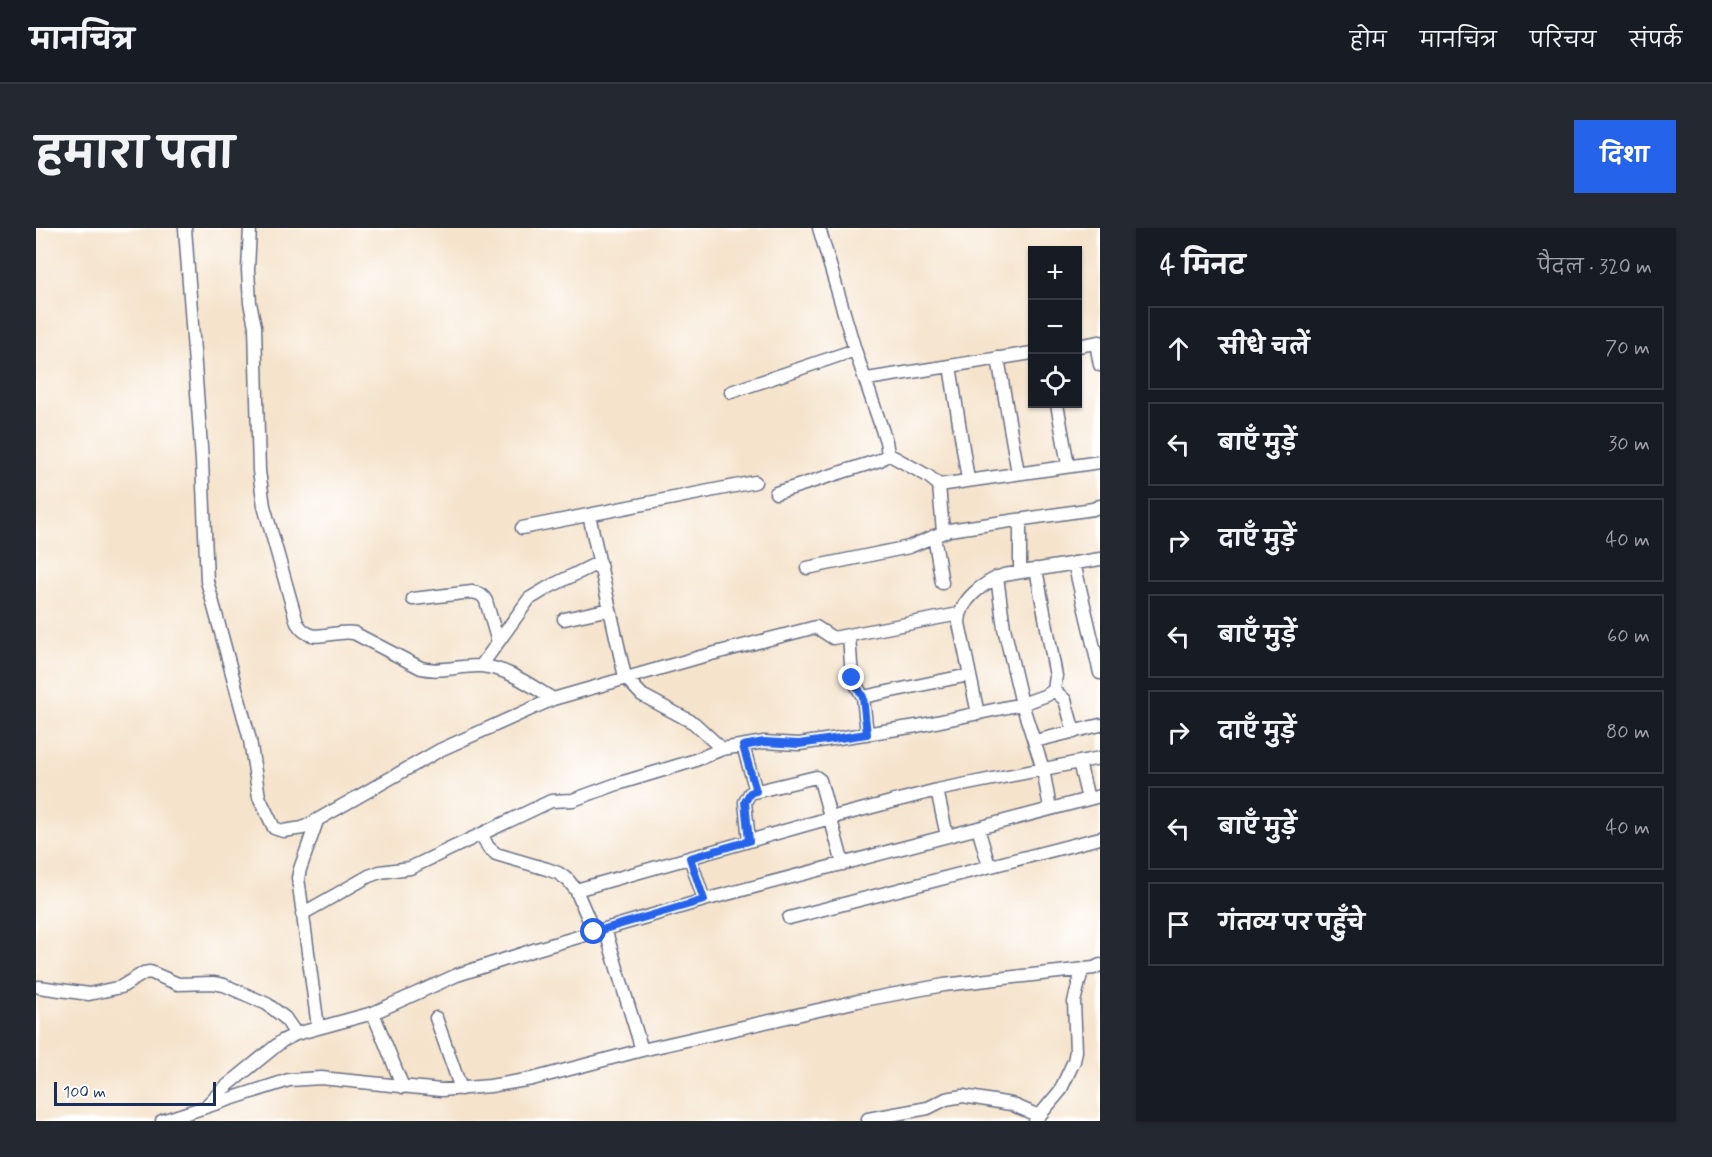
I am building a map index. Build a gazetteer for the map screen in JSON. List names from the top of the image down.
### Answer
{
  "scale_bar": "100 m",
  "page": {
    "header": "मानचित्र",
    "nav": [
      "होम",
      "मानचित्र",
      "परिचय",
      "संपर्क"
    ],
    "title": "हमारा पता",
    "buttons": "दिशा",
    "heading": ["4 मिनट", "पैदल · 320 m"],
    "map_buttons": ["+", "−"],
    "list": [
      ["सीधे चलें", "70 m"],
      ["बाएँ मुड़ें", "30 m"],
      ["दाएँ मुड़ें", "40 m"],
      ["बाएँ मुड़ें", "60 m"],
      ["दाएँ मुड़ें", "80 m"],
      ["बाएँ मुड़ें", "40 m"],
      "गंतव्य पर पहुँचे"
    ],
    "scale": "100 m"
  }
}
